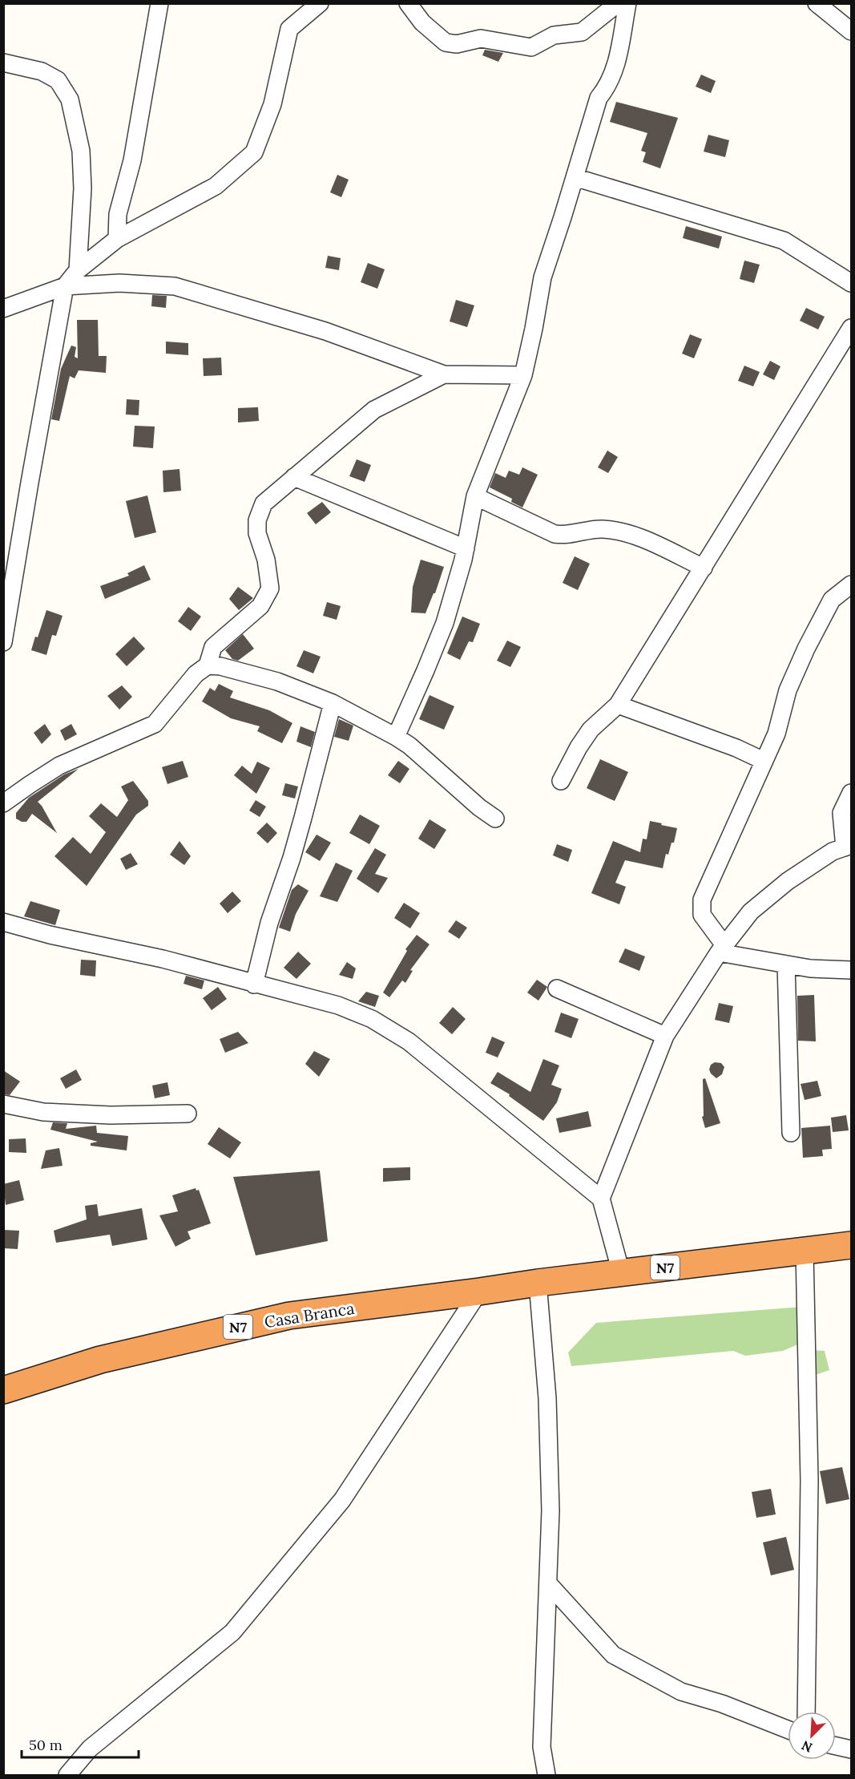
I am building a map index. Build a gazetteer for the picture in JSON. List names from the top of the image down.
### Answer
{
  "streets": {
    "highway": ["N7", "Casa Branca"]
  },
  "crossings": [
    ["N7", "Casa Branca"]
  ],
  "scale_bar": "50 m",
  "north": "bottom left"
}
